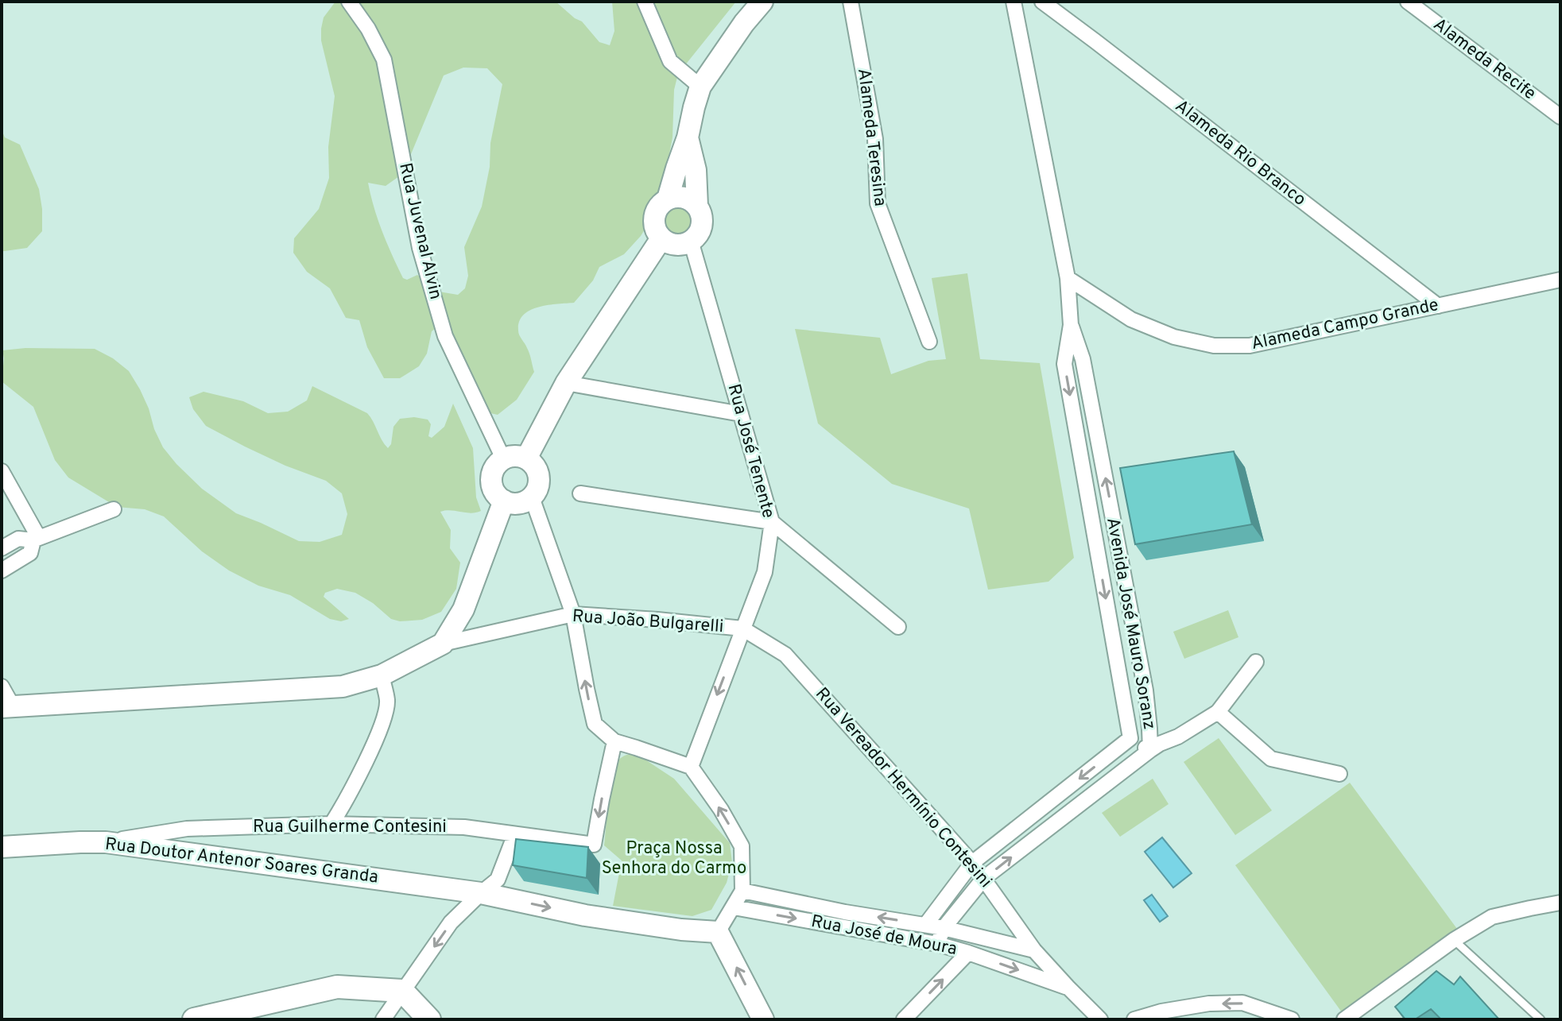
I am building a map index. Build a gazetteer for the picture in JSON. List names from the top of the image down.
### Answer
{
  "streets": {
    "main road": ["Rua Doutor Antenor Soares Granda"],
    "street": [
      "Alameda Recife",
      "Alameda Teresina",
      "Alameda Rio Branco",
      "Rua Juvenal Alvin",
      "Alameda Campo Grande",
      "Rua José Tenente",
      "Rua João Bulgarelli",
      "Avenida José Mauro Soranz",
      "Rua Vereador Hermínio Contesini",
      "Rua Guilherme Contesini",
      "Rua José de Moura"
    ]
  },
  "crossings": [
    ["Alameda Rio Branco", "Alameda Campo Grande"],
    ["Alameda Campo Grande", "Avenida José Mauro Soranz"],
    ["Rua José Tenente", "Rua João Bulgarelli"],
    ["Rua José Tenente", "Rua Vereador Hermínio Contesini"],
    ["Rua João Bulgarelli", "Rua Vereador Hermínio Contesini"],
    ["Avenida José Mauro Soranz", "Rua Vereador Hermínio Contesini"],
    ["Avenida José Mauro Soranz", "Rua José de Moura"],
    ["Rua Vereador Hermínio Contesini", "Rua José de Moura"],
    ["Rua Guilherme Contesini", "Rua Doutor Antenor Soares Granda"]
  ],
  "parks": ["Praça Nossa Senhora do Carmo"]
}
